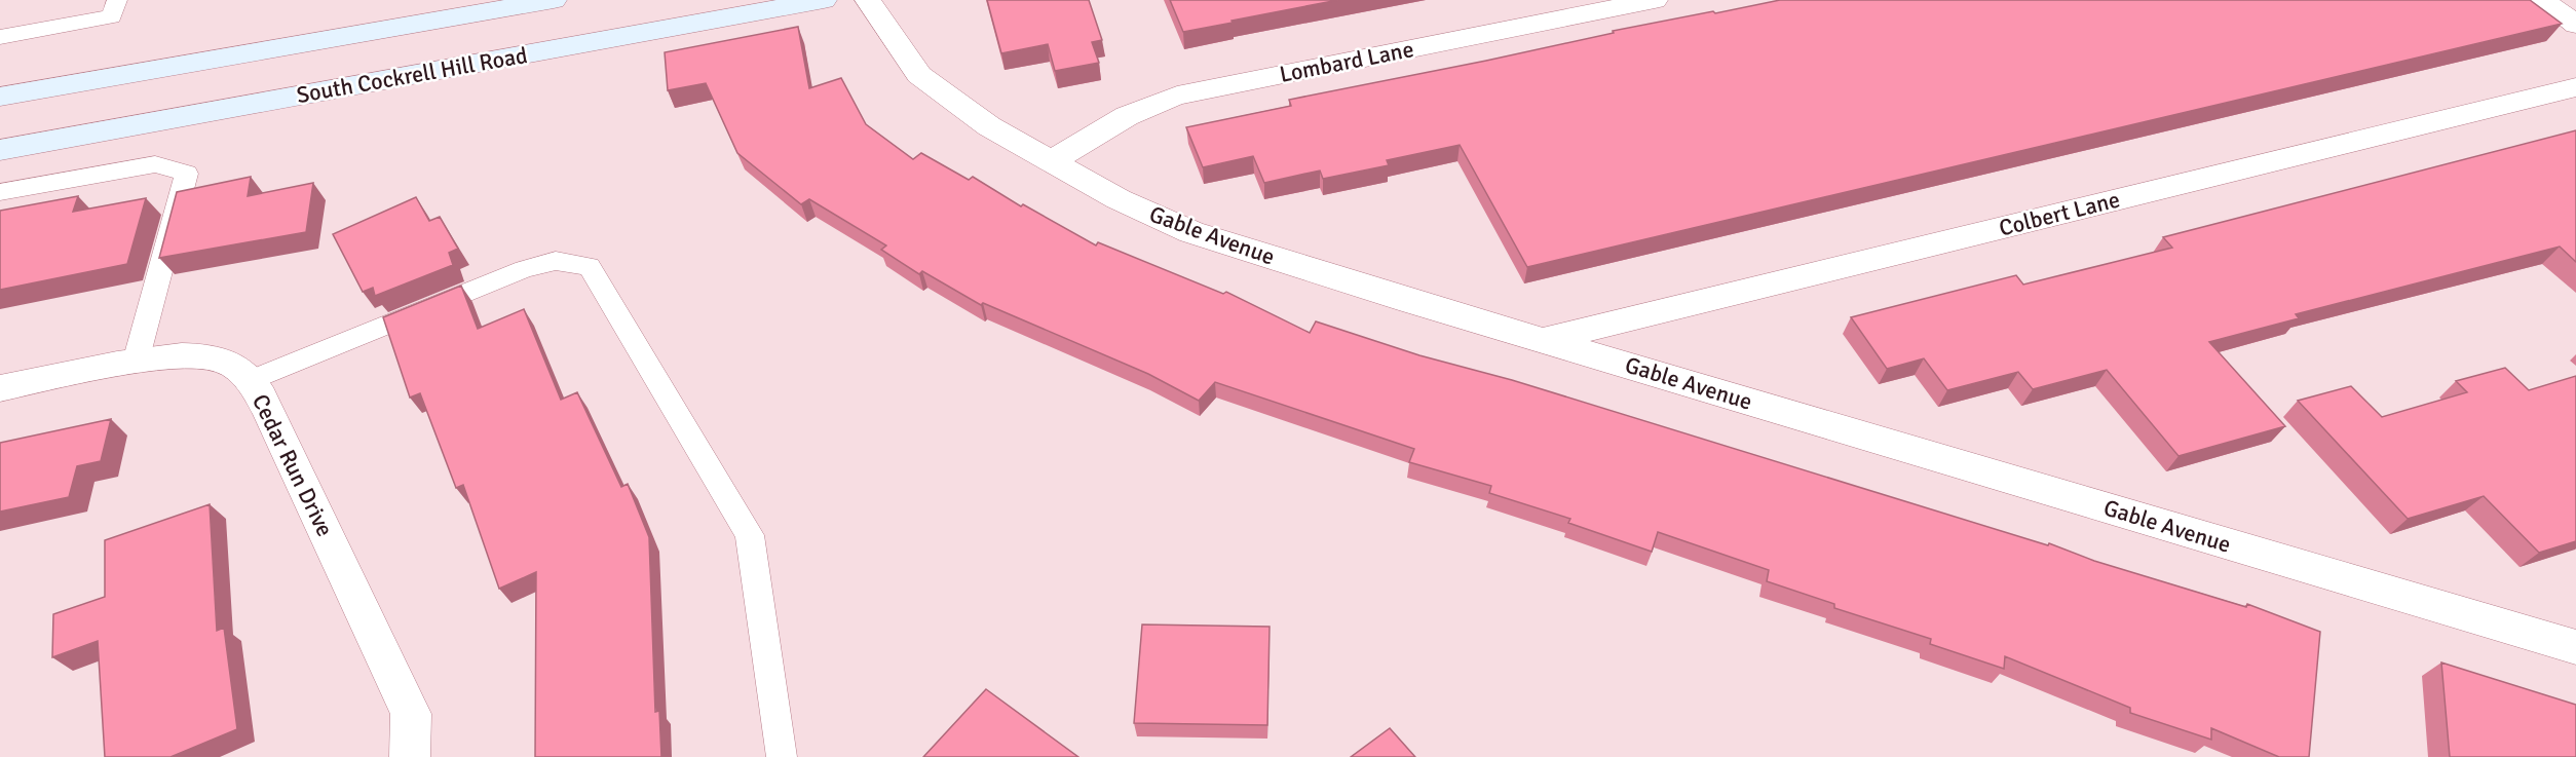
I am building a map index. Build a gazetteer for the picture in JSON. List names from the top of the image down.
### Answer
{
  "streets": {
    "main road": ["South Cockrell Hill Road"],
    "street": [
      "Lombard Lane",
      "Colbert Lane",
      "Gable Avenue",
      "Cedar Run Drive"
    ]
  },
  "crossings": [
    ["Lombard Lane", "Gable Avenue"],
    ["Colbert Lane", "Gable Avenue"]
  ]
}
